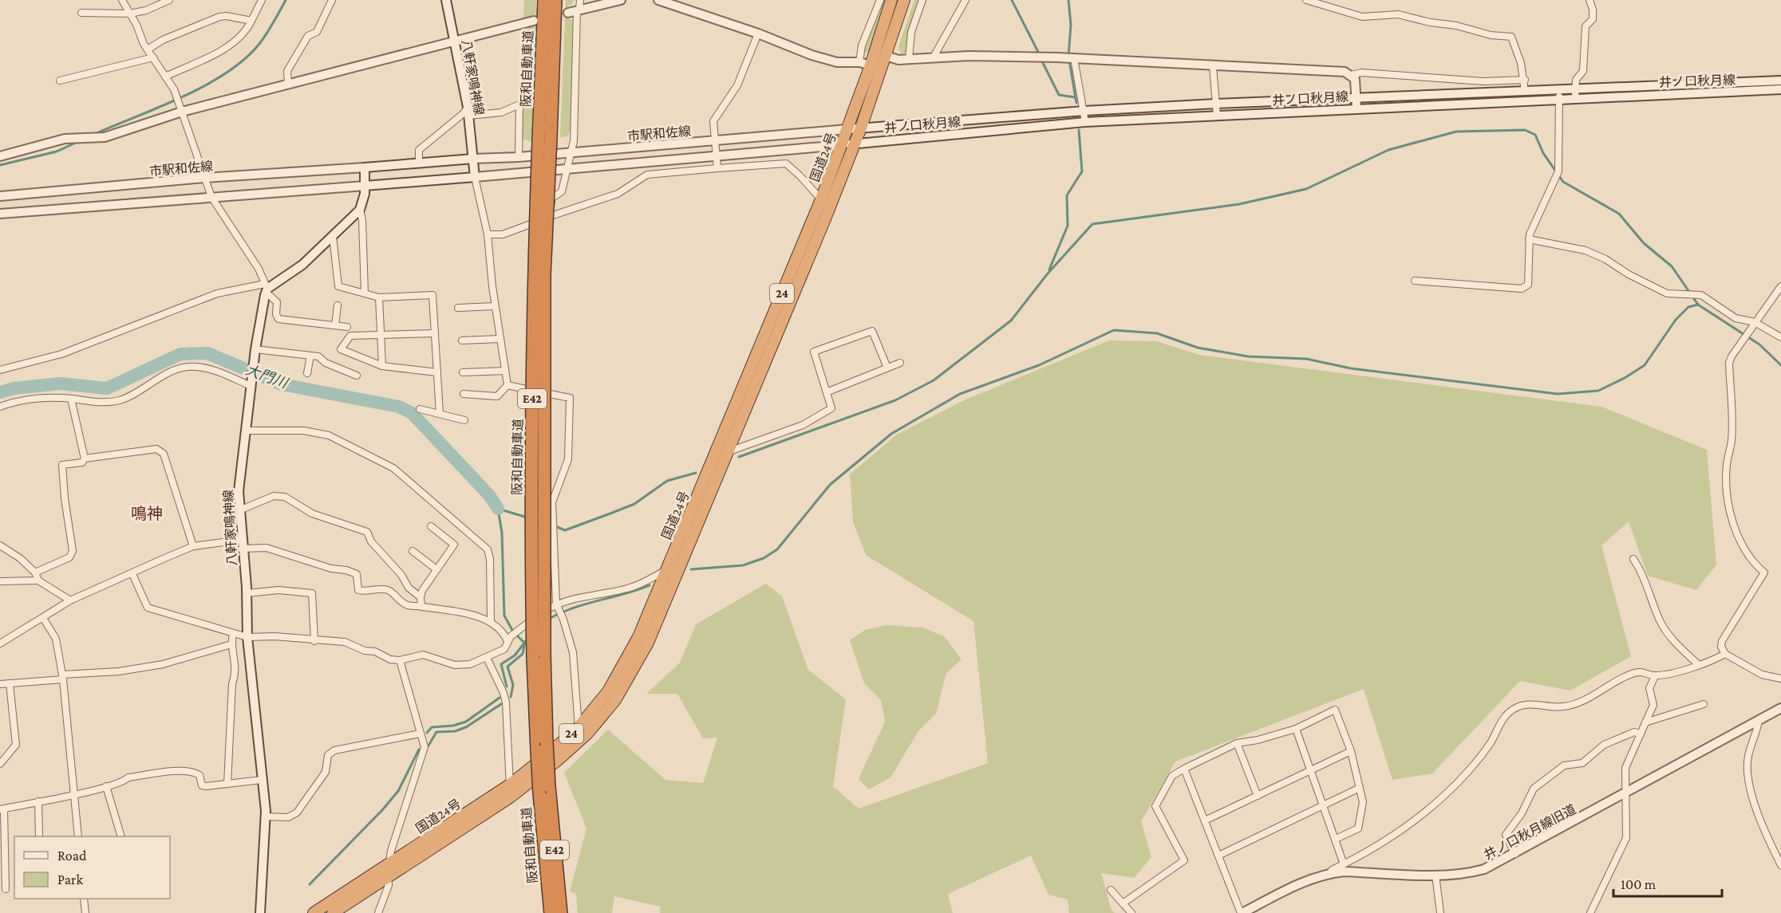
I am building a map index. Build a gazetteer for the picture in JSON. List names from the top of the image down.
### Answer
{
  "streets": {
    "highway": [
      "阪和自動車道",
      "国道24号",
      "24",
      "E42"
    ],
    "street": [
      "八軒家鳴神線",
      "井ノ口秋月線",
      "市駅和佐線",
      "井ノ口秋月線旧道"
    ]
  },
  "crossings": [
    ["八軒家鳴神線", "市駅和佐線"],
    ["井ノ口秋月線", "市駅和佐線"],
    ["井ノ口秋月線", "国道24号"],
    ["市駅和佐線", "国道24号"]
  ],
  "districts": ["鳴神"],
  "water": ["大門川"],
  "legend": ["Road", "Park"],
  "scale_bar": "100 m"
}
